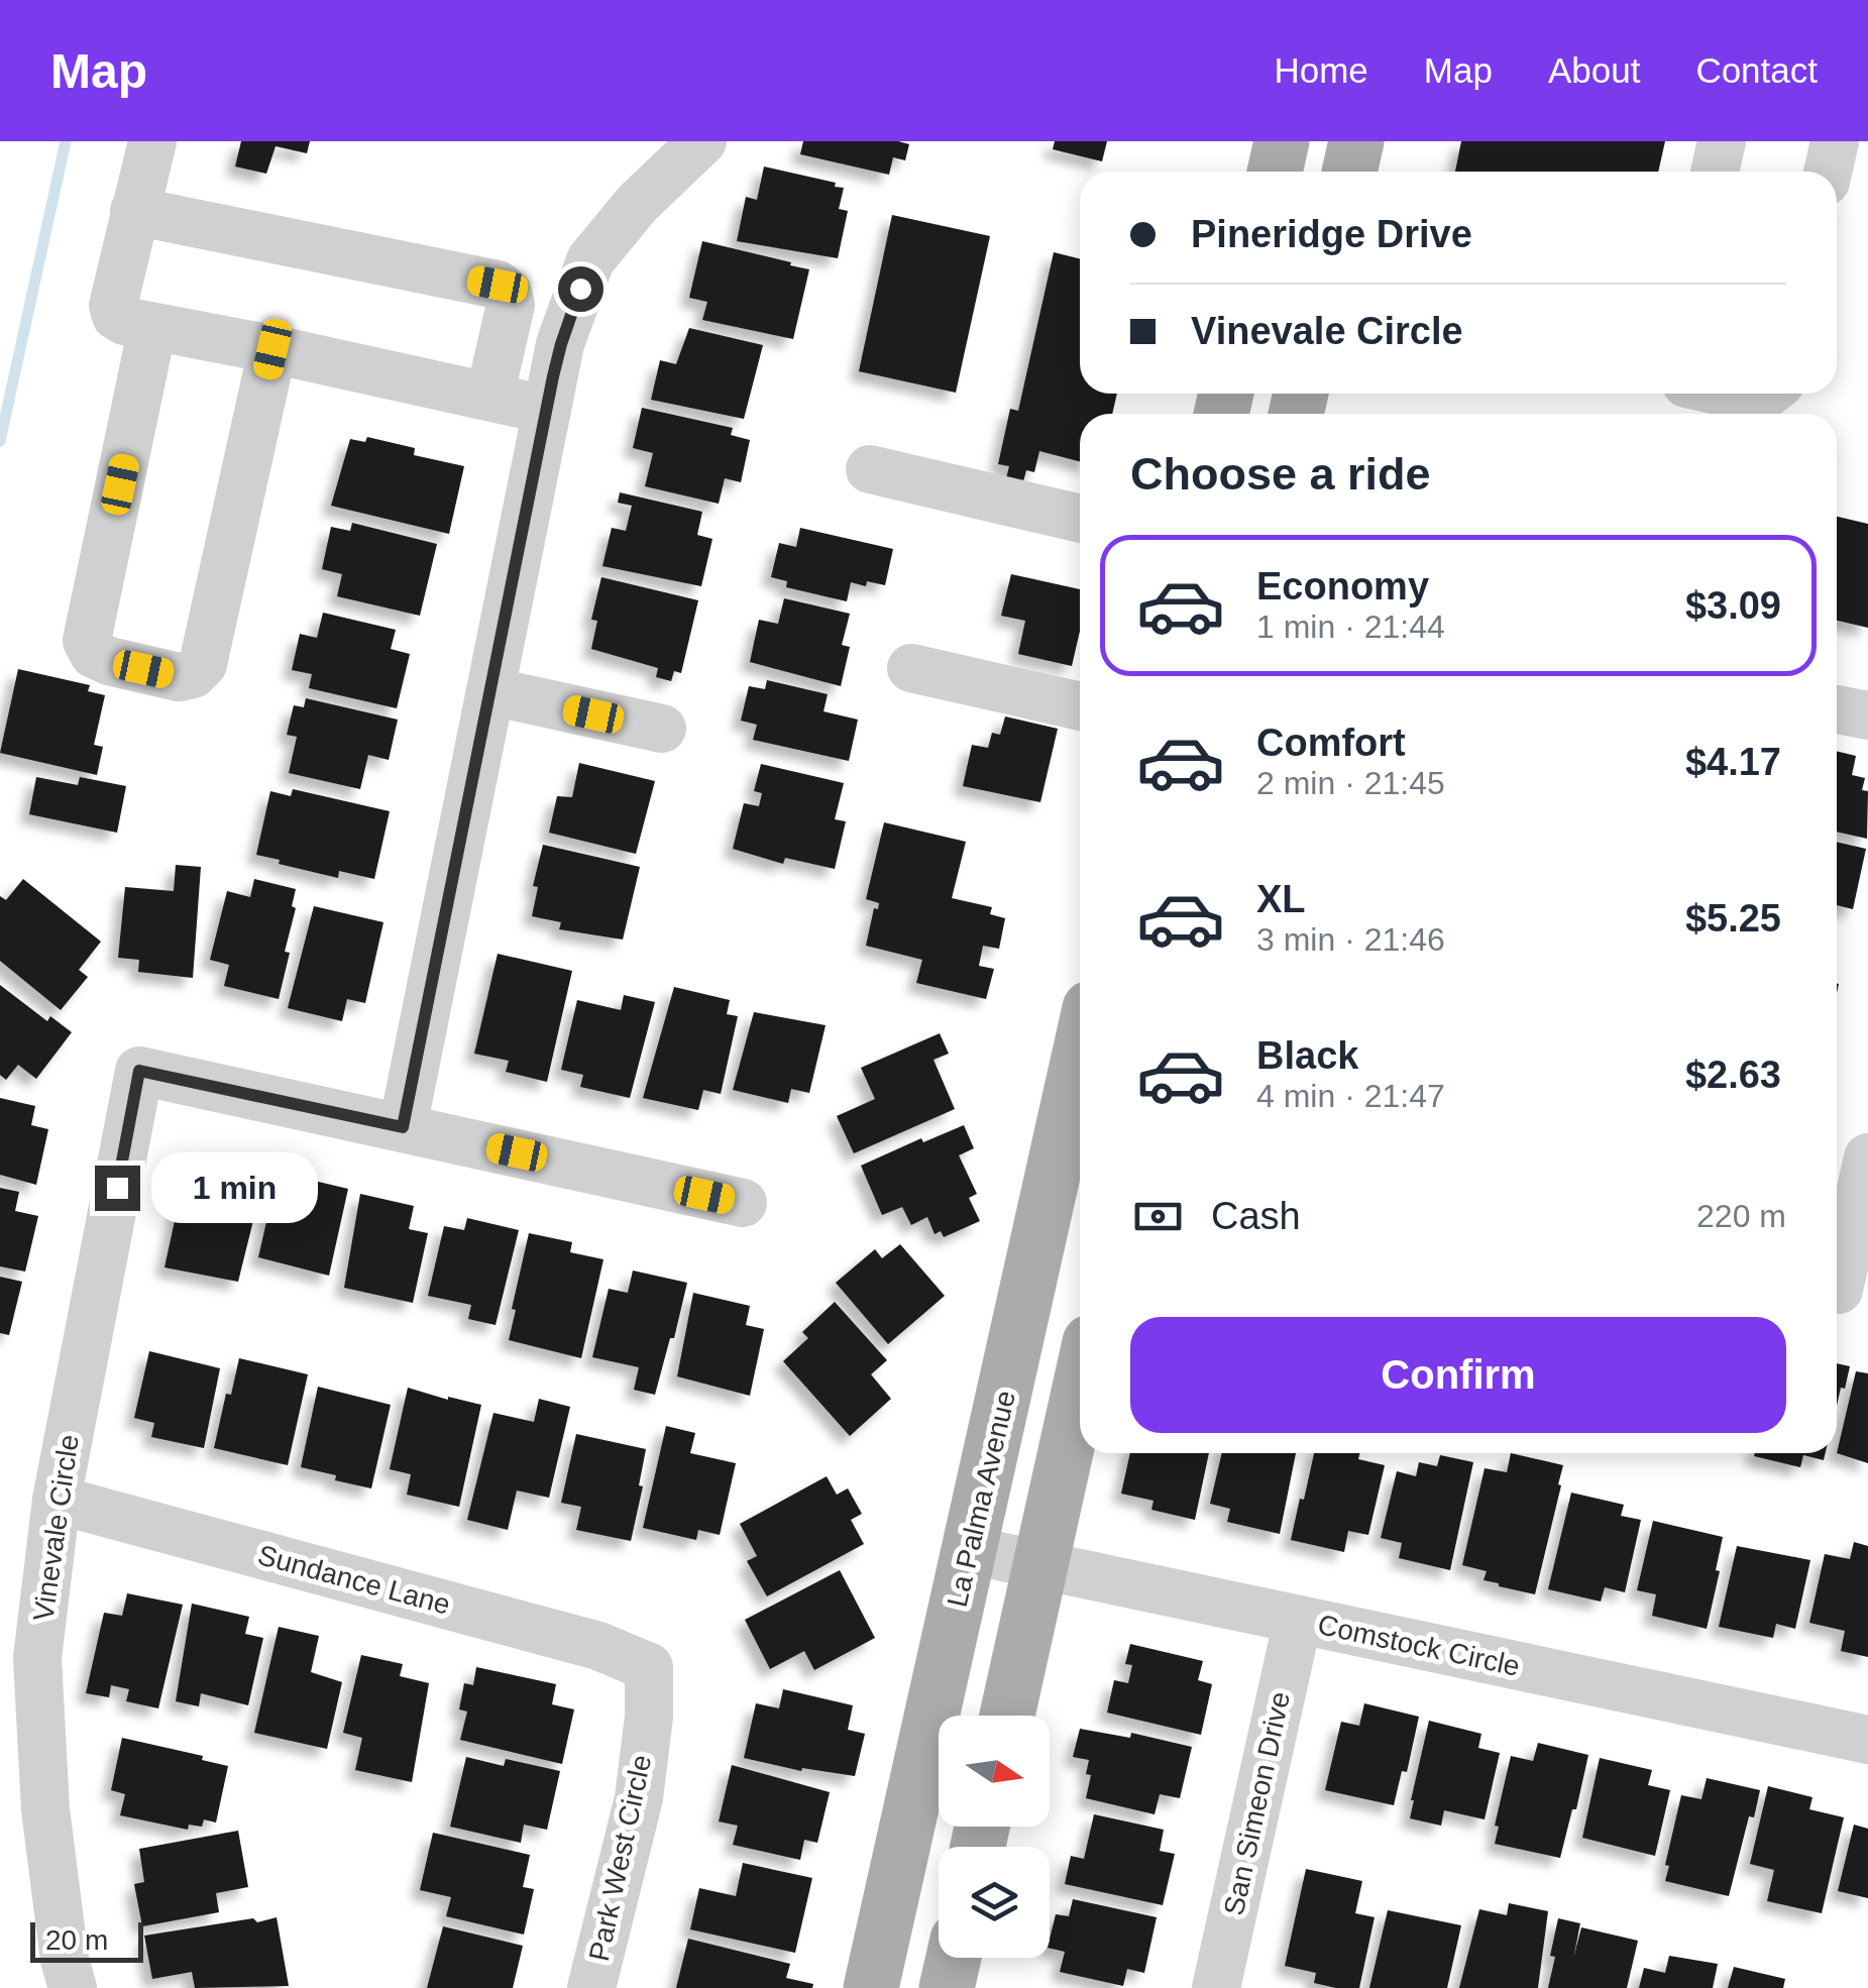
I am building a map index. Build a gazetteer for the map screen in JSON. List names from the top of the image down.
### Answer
{
  "streets": {
    "main road": ["La Palma Avenue"],
    "street": [
      "Vinevale Circle",
      "Sundance Lane",
      "Comstock Circle",
      "San Simeon Drive",
      "Park West Circle"
    ]
  },
  "crossings": [
    ["La Palma Avenue", "Comstock Circle"],
    ["Vinevale Circle", "Sundance Lane"],
    ["Sundance Lane", "Park West Circle"],
    ["Comstock Circle", "San Simeon Drive"]
  ],
  "scale_bar": "20 m",
  "north": "right",
  "page": {
    "header": "Map",
    "nav": [
      "Home",
      "Map",
      "About",
      "Contact"
    ],
    "banner": ["Pineridge Drive", "Vinevale Circle"],
    "heading": "Choose a ride",
    "list": [
      {
        "name": "Economy",
        "note": "1 min · 21:44",
        "value": "$3.09"
      },
      {
        "name": "Comfort",
        "note": "2 min · 21:45",
        "value": "$4.17"
      },
      {
        "name": "XL",
        "note": "3 min · 21:46",
        "value": "$5.25"
      },
      {
        "name": "Black",
        "note": "4 min · 21:47",
        "value": "$2.63"
      }
    ],
    "bubble": "1 min",
    "pay": ["Cash", "220 m"],
    "buttons": "Confirm",
    "scale": "20 m"
  }
}
